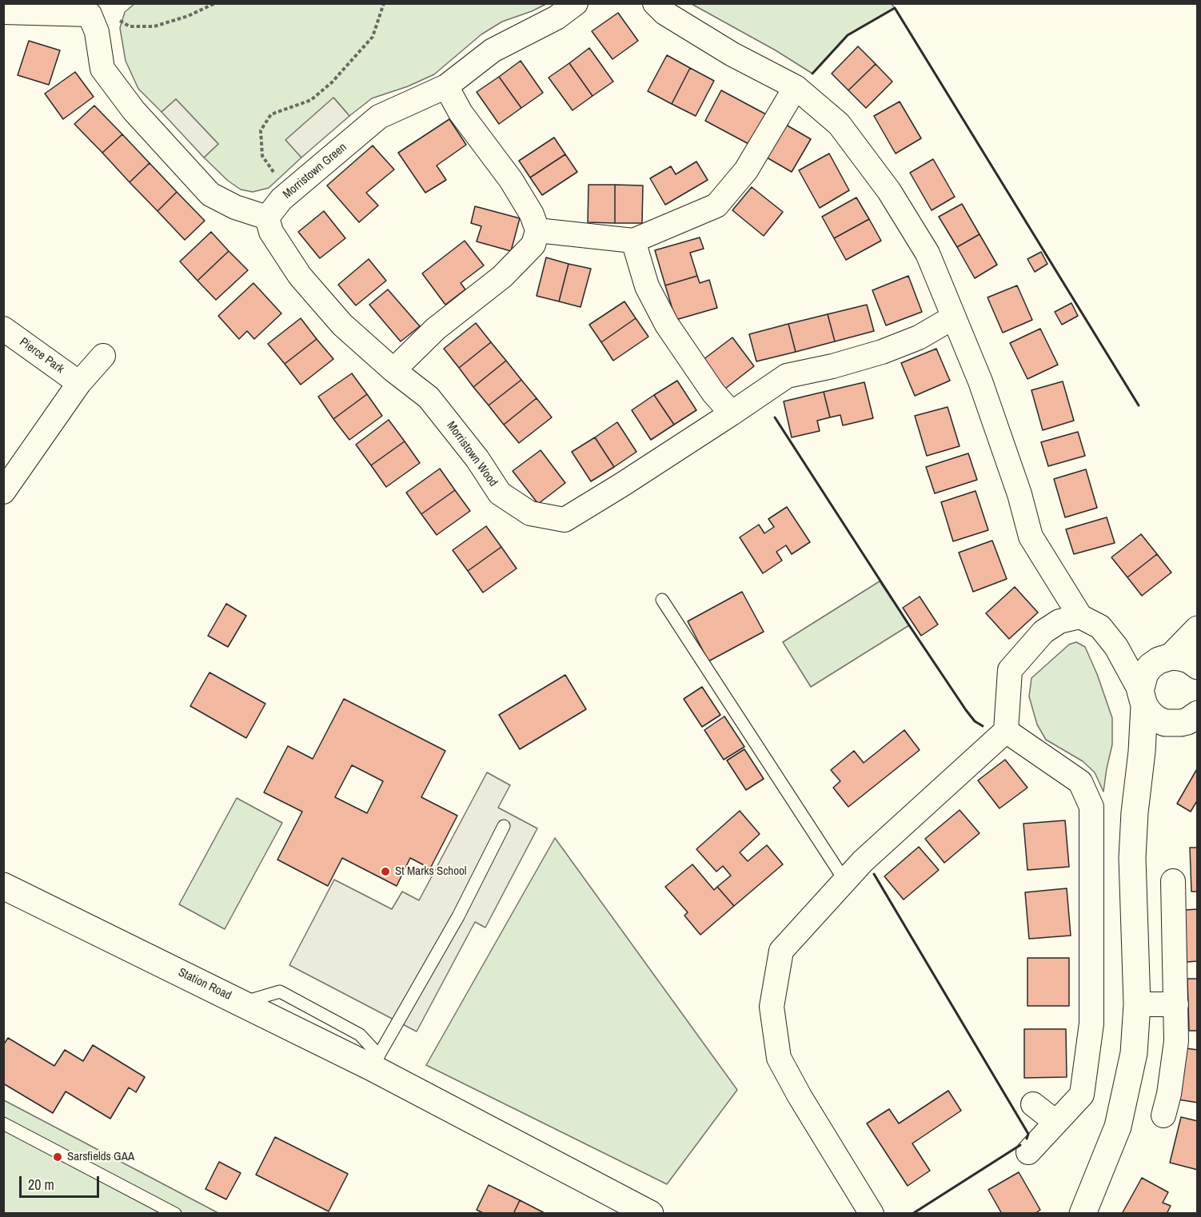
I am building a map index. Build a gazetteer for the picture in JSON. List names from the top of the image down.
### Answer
{
  "streets": {
    "main road": ["Station Road"],
    "street": ["Morristown Green", "Pierce Park", "Morristown Wood"]
  },
  "crossings": [
    ["Morristown Green", "Morristown Wood"]
  ],
  "places": ["St Marks School", "Sarsfields GAA"],
  "scale_bar": "20 m"
}
